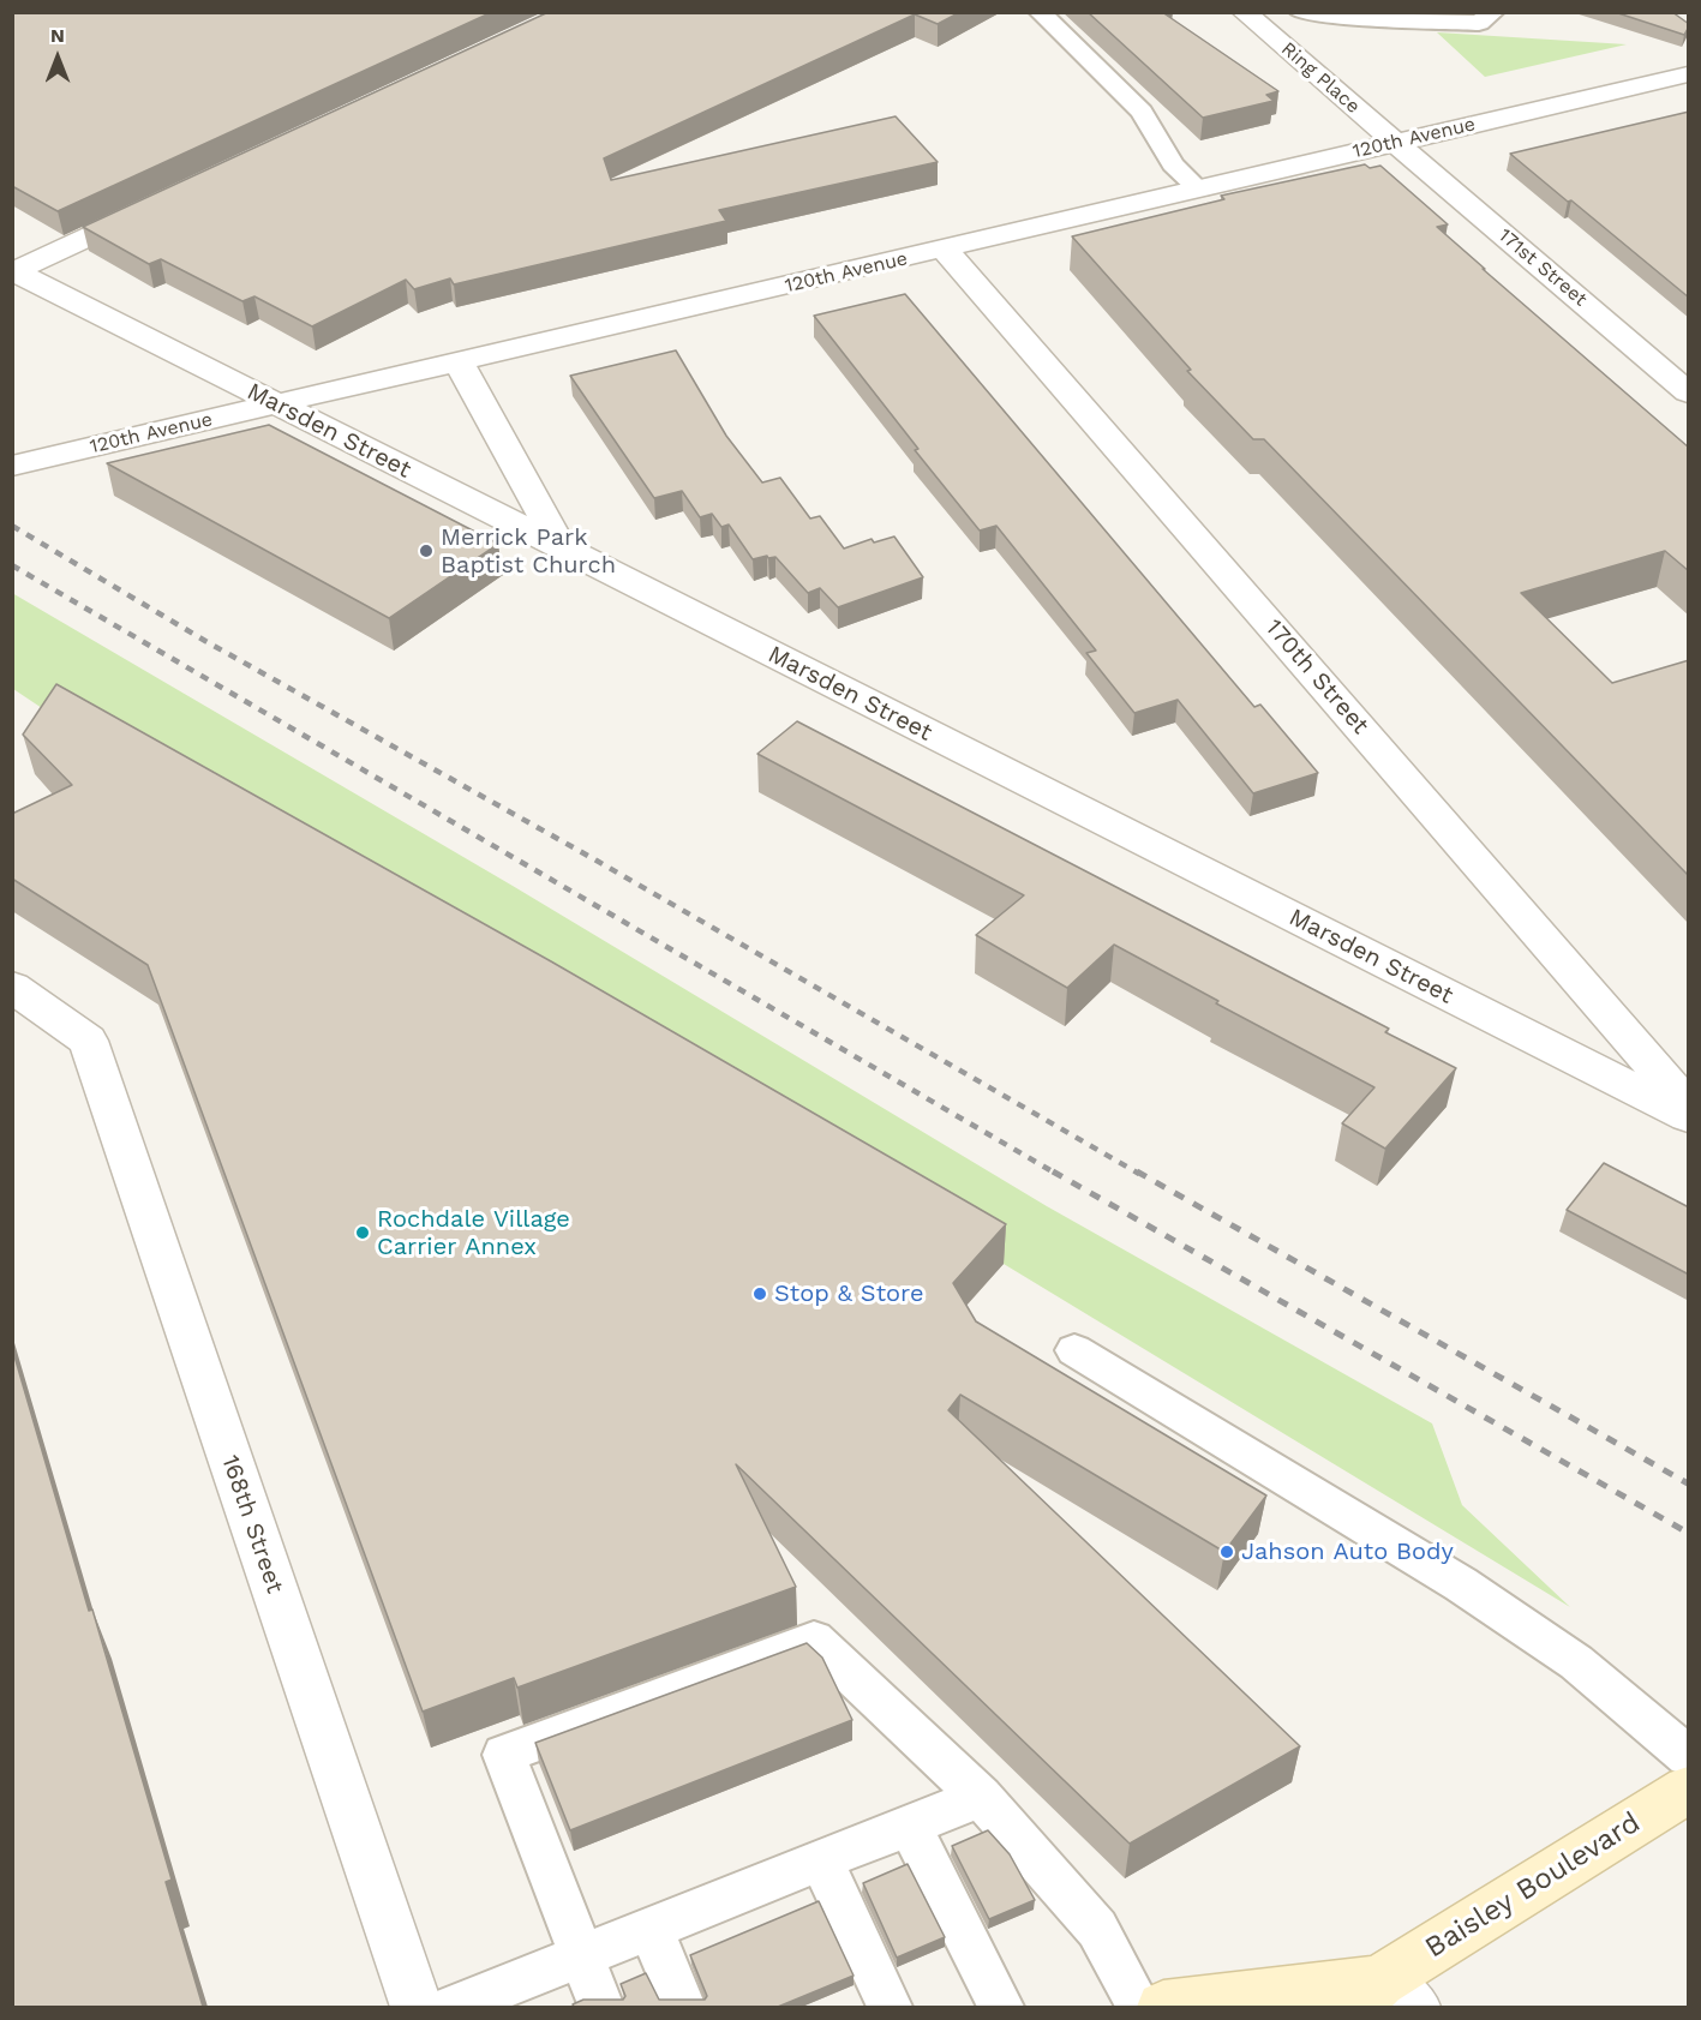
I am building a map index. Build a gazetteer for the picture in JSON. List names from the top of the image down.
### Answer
{
  "streets": {
    "main road": ["Baisley Boulevard"],
    "street": [
      "Ring Place",
      "120th Avenue",
      "171st Street",
      "Marsden Street",
      "170th Street",
      "168th Street"
    ]
  },
  "crossings": [
    ["Ring Place", "120th Avenue"],
    ["Ring Place", "171st Street"],
    ["120th Avenue", "171st Street"],
    ["120th Avenue", "Marsden Street"],
    ["120th Avenue", "170th Street"]
  ],
  "places": [
    "Merrick Park Baptist Church",
    "Rochdale Village Carrier Annex",
    "Stop & Store",
    "Jahson Auto Body"
  ],
  "north": "top"
}
